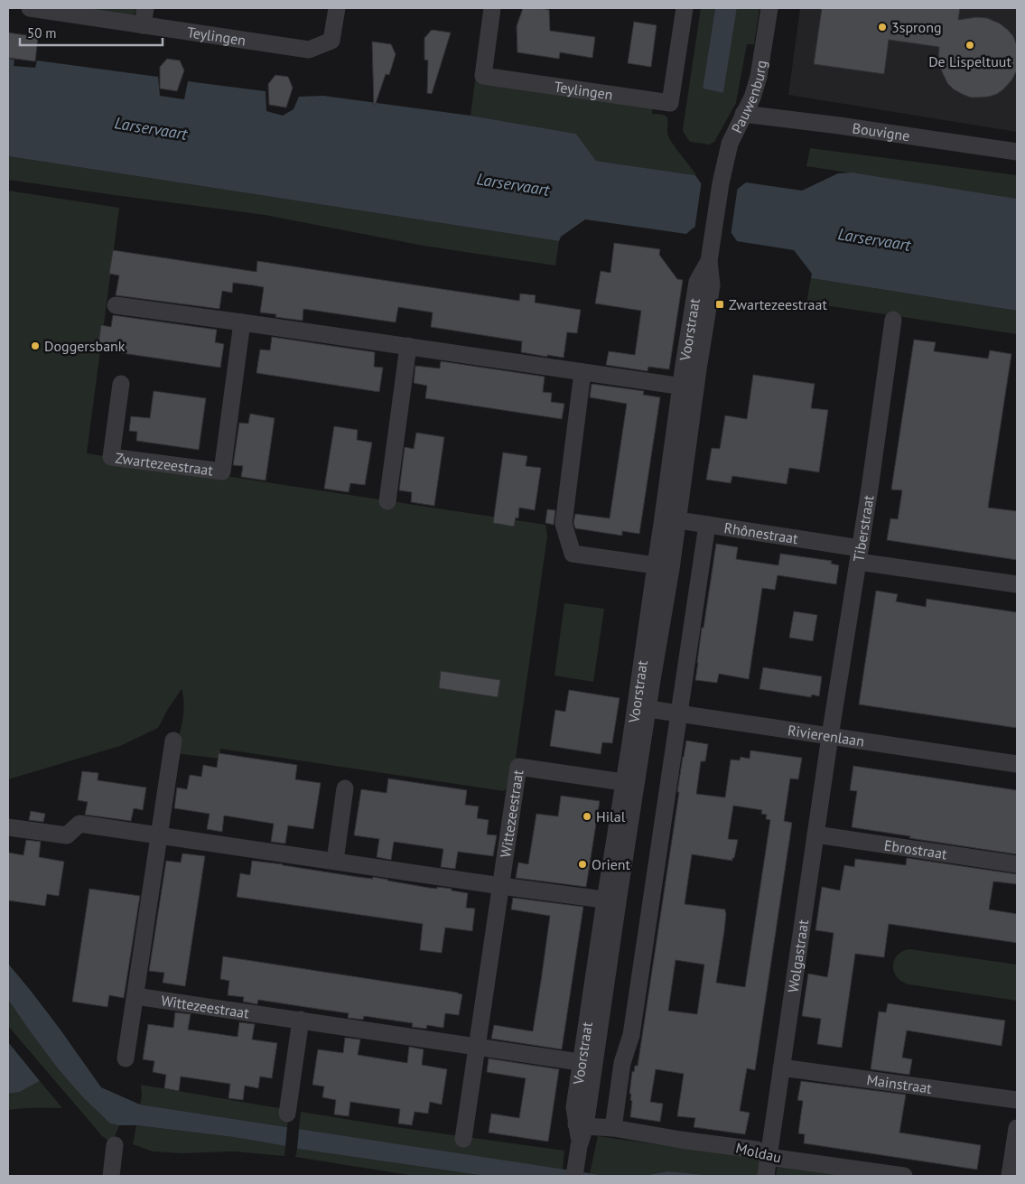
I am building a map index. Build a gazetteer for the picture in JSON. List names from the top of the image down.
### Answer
{
  "streets": {
    "street": [
      "Teylingen",
      "Pauwenburg",
      "Bouvigne",
      "Voorstraat",
      "Zwartezeestraat",
      "Tiberstraat",
      "Rhônestraat",
      "Rivierenlaan",
      "Wittezeestraat",
      "Ebrostraat",
      "Wolgastraat",
      "Mainstraat",
      "Moldau"
    ]
  },
  "crossings": [
    ["Pauwenburg", "Bouvigne"],
    ["Pauwenburg", "Voorstraat"],
    ["Voorstraat", "Rhônestraat"],
    ["Voorstraat", "Rivierenlaan"],
    ["Voorstraat", "Wittezeestraat"],
    ["Tiberstraat", "Rhônestraat"],
    ["Tiberstraat", "Rivierenlaan"],
    ["Tiberstraat", "Wolgastraat"],
    ["Rivierenlaan", "Wolgastraat"],
    ["Ebrostraat", "Wolgastraat"],
    ["Wolgastraat", "Mainstraat"],
    ["Wolgastraat", "Moldau"]
  ],
  "water": ["Larservaart"],
  "places": {
    "other": [
      "3sprong",
      "De Lispeltuut",
      "Doggersbank",
      "Hilal",
      "Orient"
    ],
    "transit": ["Zwartezeestraat"]
  },
  "scale_bar": "50 m"
}
